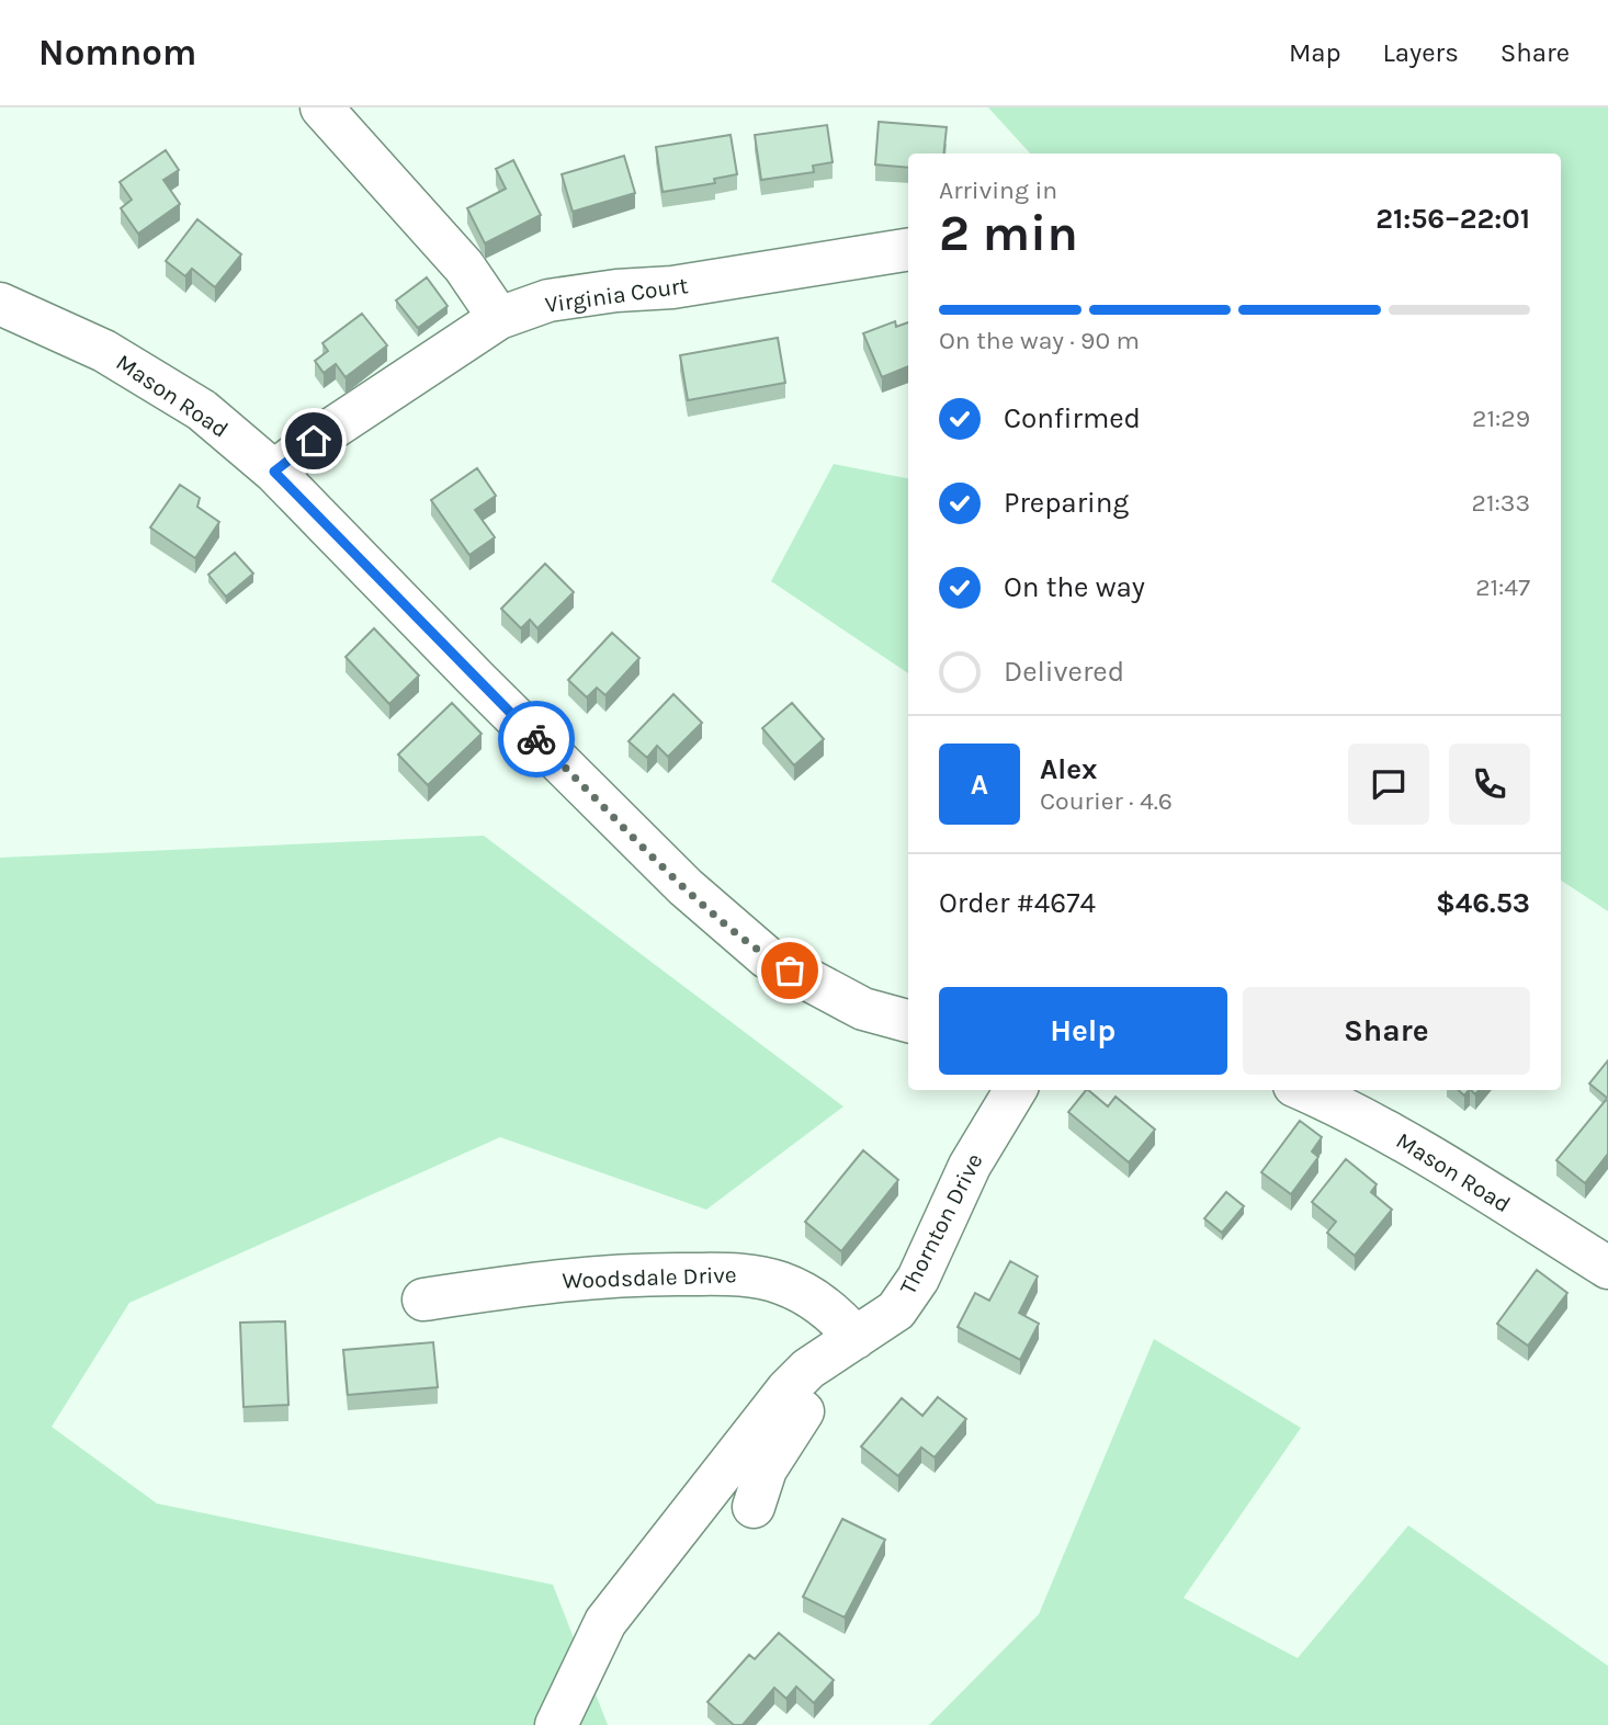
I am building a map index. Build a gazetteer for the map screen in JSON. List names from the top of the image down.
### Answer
{
  "streets": {
    "street": [
      "Virginia Court",
      "Mason Road",
      "Thornton Drive",
      "Woodsdale Drive"
    ]
  },
  "crossings": [
    ["Virginia Court", "Mason Road"],
    ["Thornton Drive", "Woodsdale Drive"]
  ],
  "page": {
    "header": "Nomnom",
    "nav": ["Map", "Layers", "Share"],
    "heading": ["2 min", "Arriving in", "21:56–22:01"],
    "panel": [
      "Alex",
      "Courier · 4.6",
      "Order #4674",
      "$46.53"
    ],
    "bar": "On the way · 90 m",
    "list": [
      ["Confirmed", "21:29"],
      ["Preparing", "21:33"],
      ["On the way", "21:47"],
      "Delivered"
    ],
    "round": "A",
    "buttons": ["Help", "Share"]
  }
}
